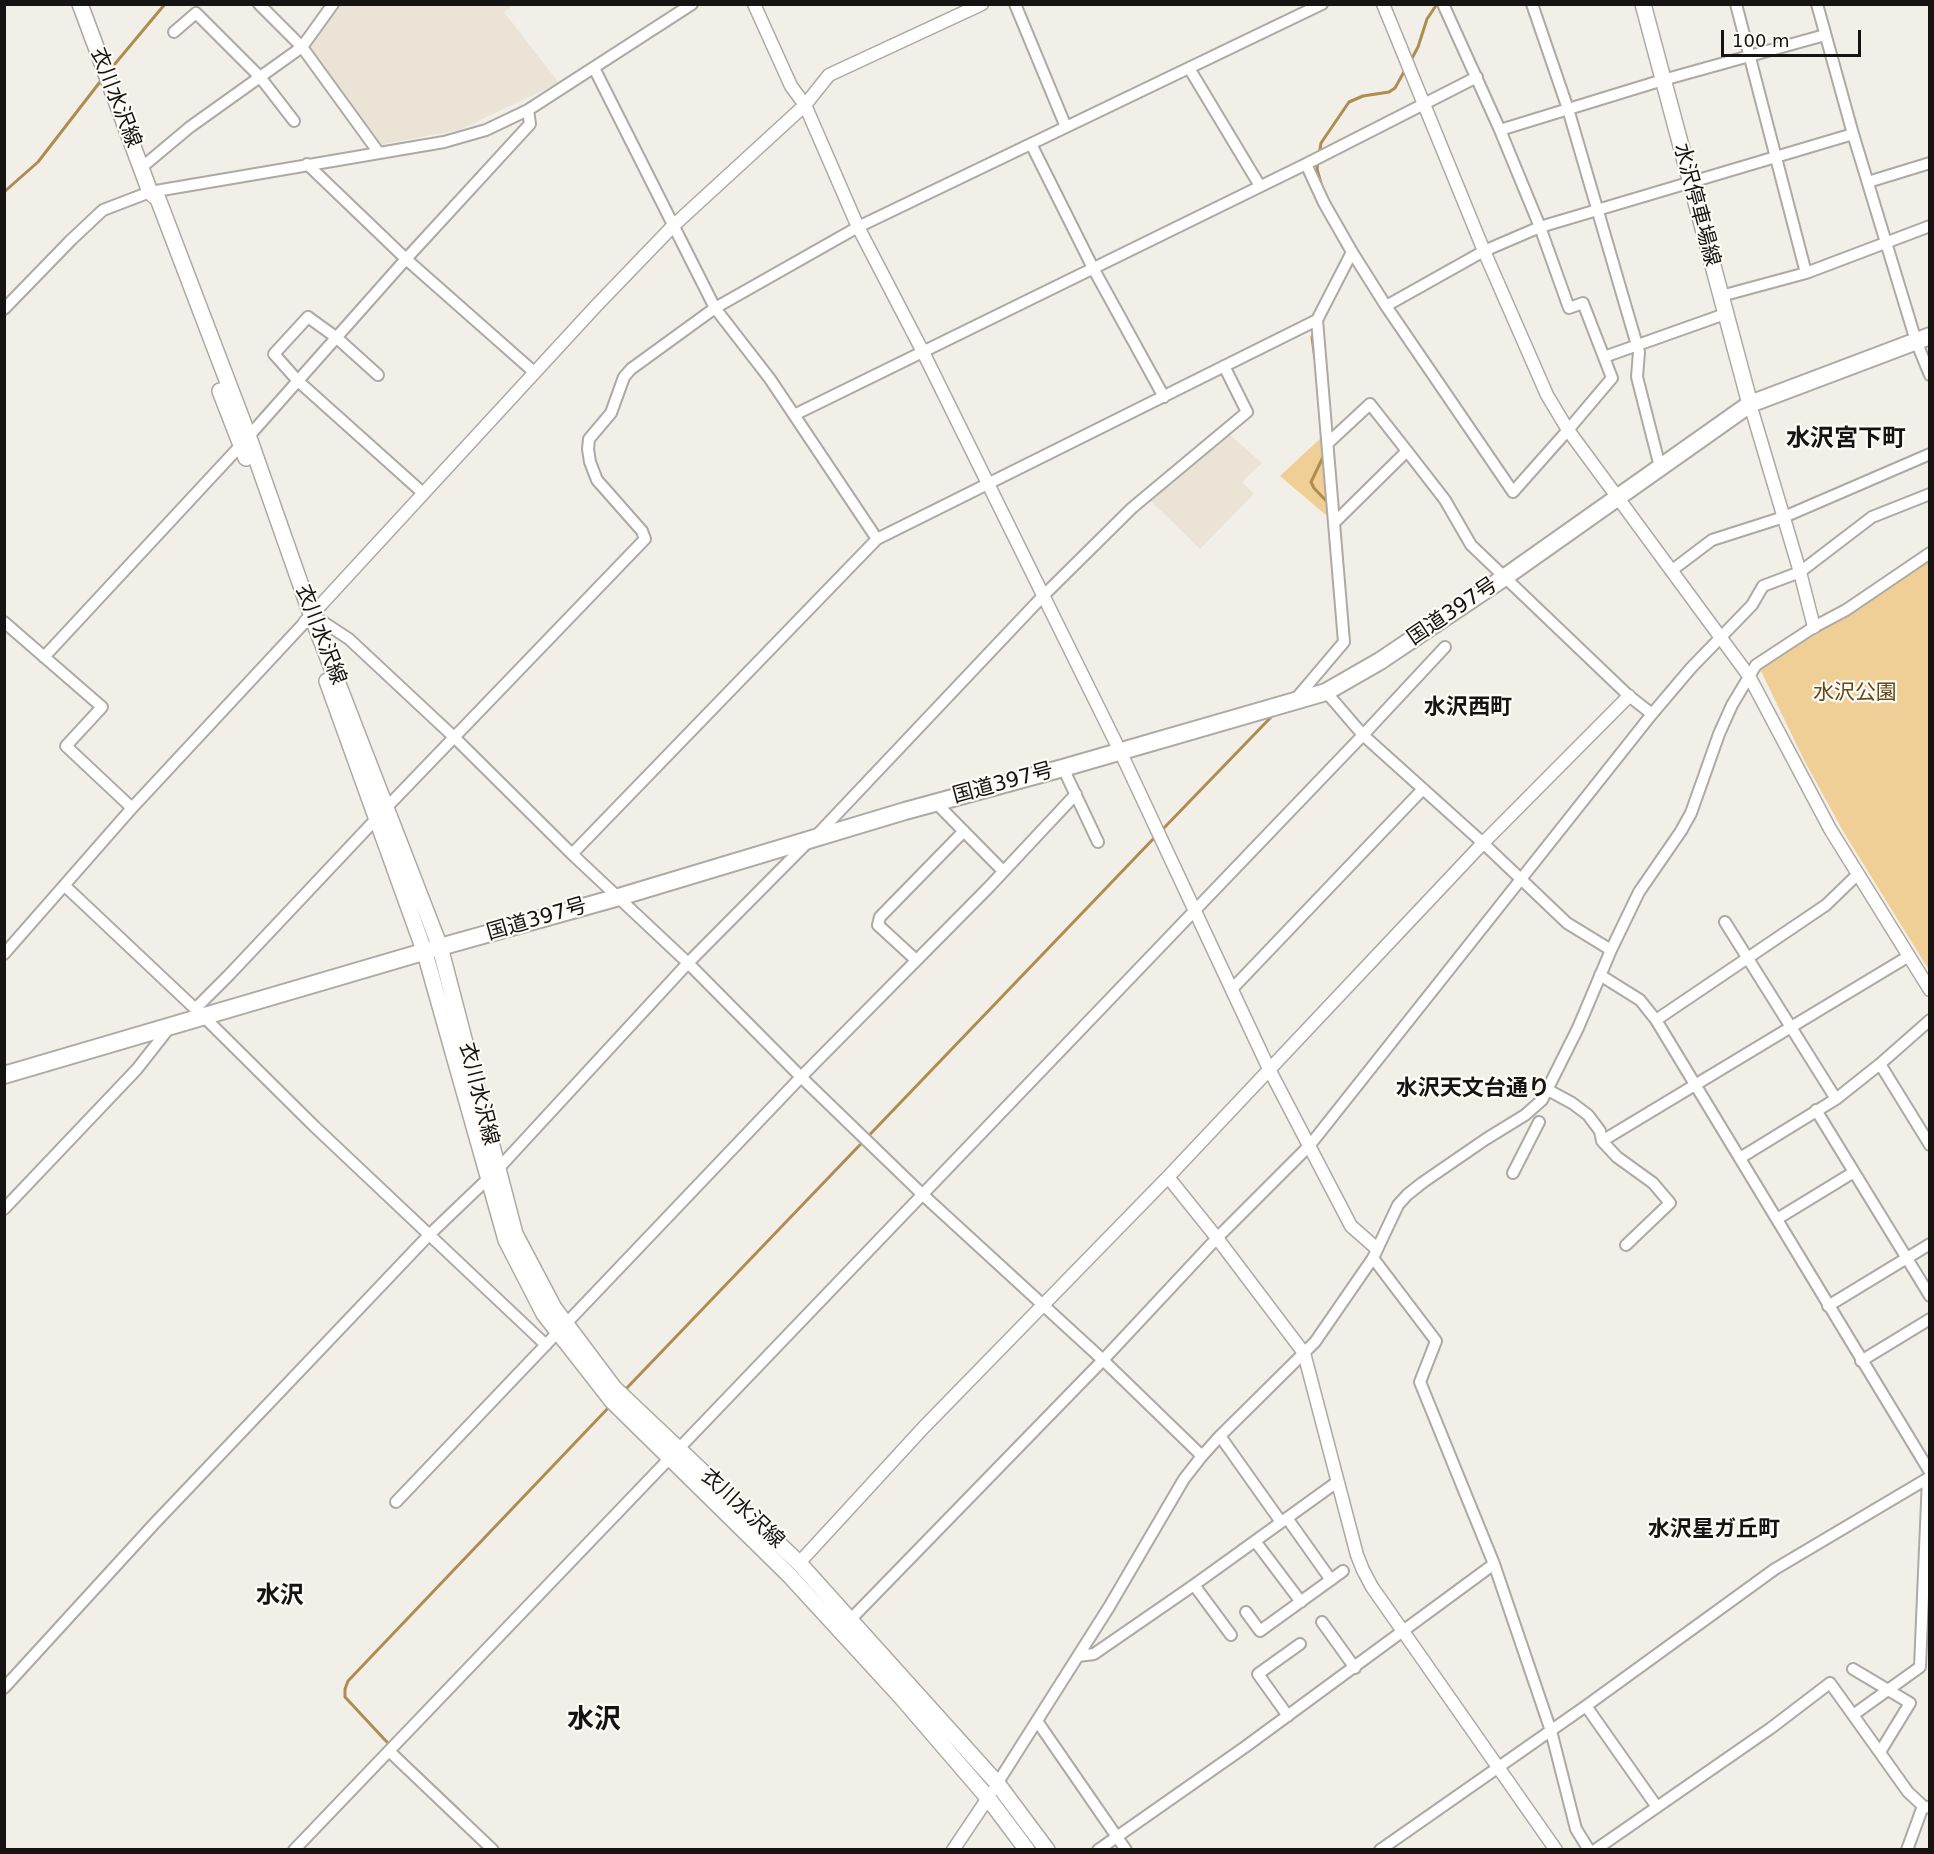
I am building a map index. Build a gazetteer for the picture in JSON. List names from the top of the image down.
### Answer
{
  "streets": {
    "highway": ["国道397号"],
    "main road": ["衣川水沢線", "水沢停車場線"]
  },
  "crossings": [
    ["衣川水沢線", "国道397号"],
    ["水沢停車場線", "国道397号"]
  ],
  "districts": [
    "水沢宮下町",
    "水沢西町",
    "水沢天文台通り",
    "水沢星ガ丘町",
    "水沢",
    "水沢"
  ],
  "parks": ["水沢公園"],
  "scale_bar": "100 m"
}
